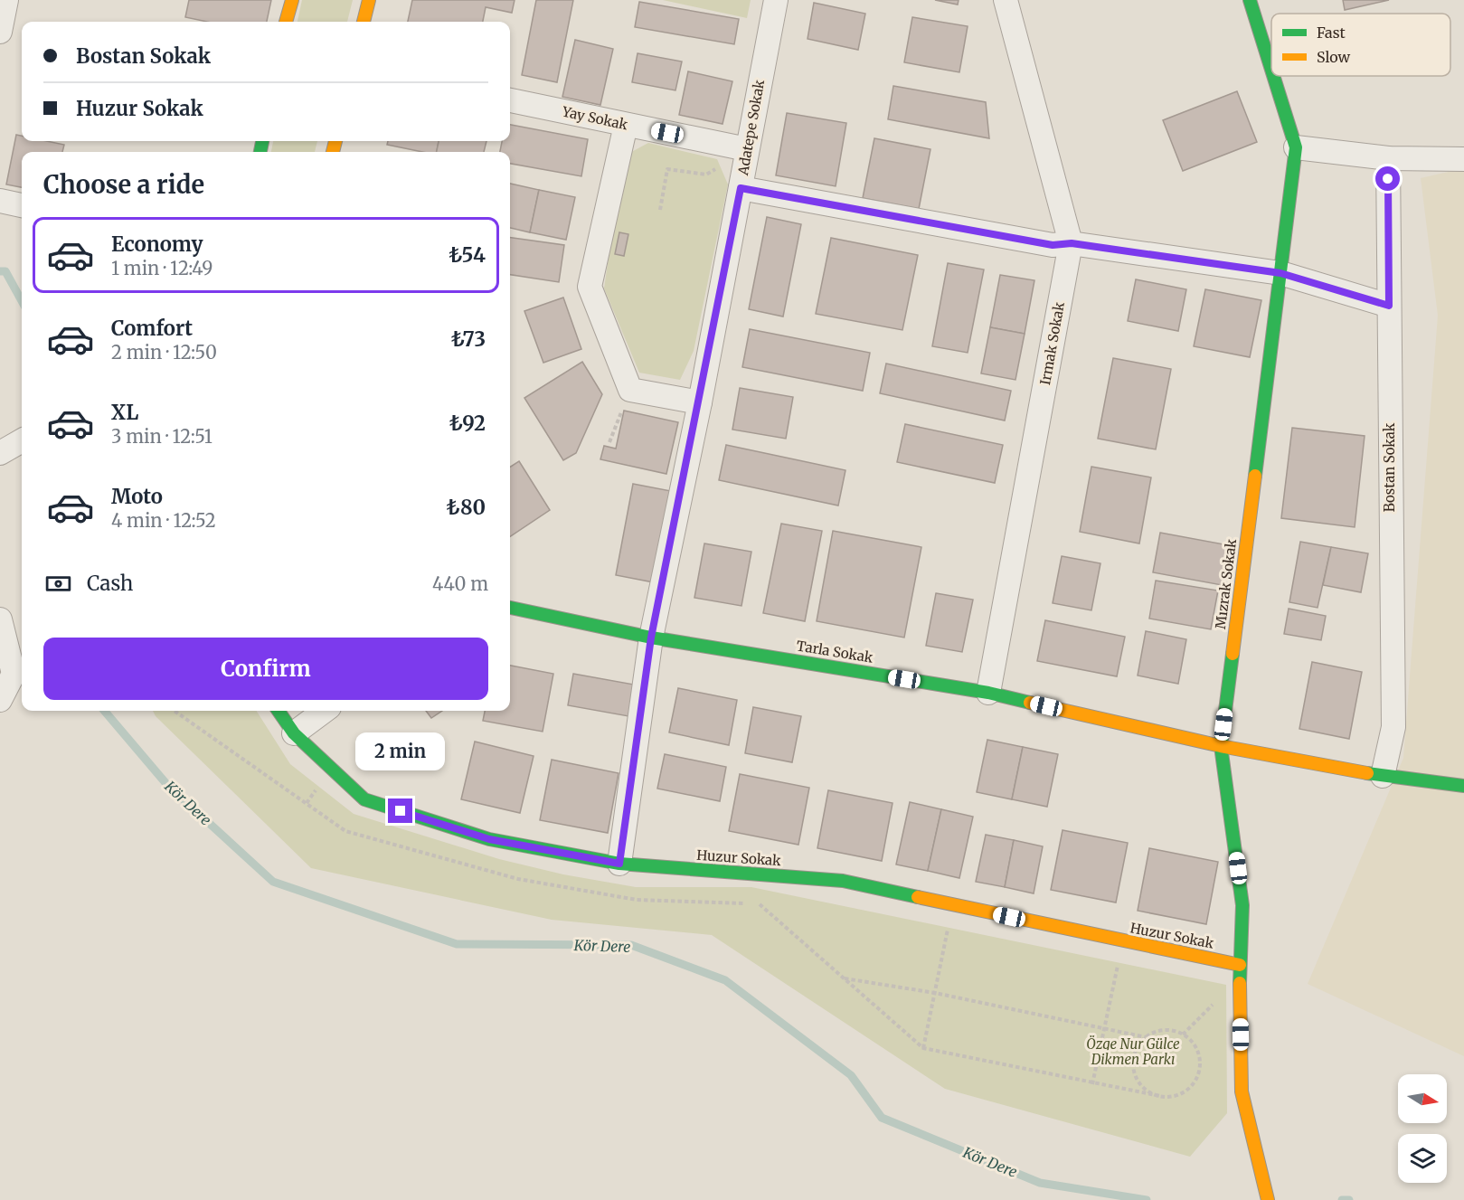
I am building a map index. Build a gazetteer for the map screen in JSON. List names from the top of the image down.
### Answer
{
  "streets": {
    "street": [
      "Yay Sokak",
      "Adatepe Sokak",
      "Irmak Sokak",
      "Bostan Sokak",
      "Mızrak Sokak",
      "Tarla Sokak",
      "Huzur Sokak"
    ]
  },
  "crossings": [
    ["Yay Sokak", "Adatepe Sokak"],
    ["Adatepe Sokak", "Tarla Sokak"],
    ["Adatepe Sokak", "Huzur Sokak"],
    ["Irmak Sokak", "Tarla Sokak"],
    ["Bostan Sokak", "Tarla Sokak"],
    ["Mızrak Sokak", "Tarla Sokak"],
    ["Mızrak Sokak", "Huzur Sokak"]
  ],
  "water": ["Kör Dere"],
  "parks": ["Özge Nur Gülce Dikmen Parkı"],
  "legend": ["Fast", "Slow"],
  "north": "right",
  "page": {
    "banner": ["Bostan Sokak", "Huzur Sokak"],
    "heading": "Choose a ride",
    "list": [
      {
        "name": "Economy",
        "note": "1 min · 12:49",
        "value": "₺54"
      },
      {
        "name": "Comfort",
        "note": "2 min · 12:50",
        "value": "₺73"
      },
      {
        "name": "XL",
        "note": "3 min · 12:51",
        "value": "₺92"
      },
      {
        "name": "Moto",
        "note": "4 min · 12:52",
        "value": "₺80"
      }
    ],
    "pay": ["Cash", "440 m"],
    "buttons": "Confirm",
    "bubble": "2 min"
  }
}
